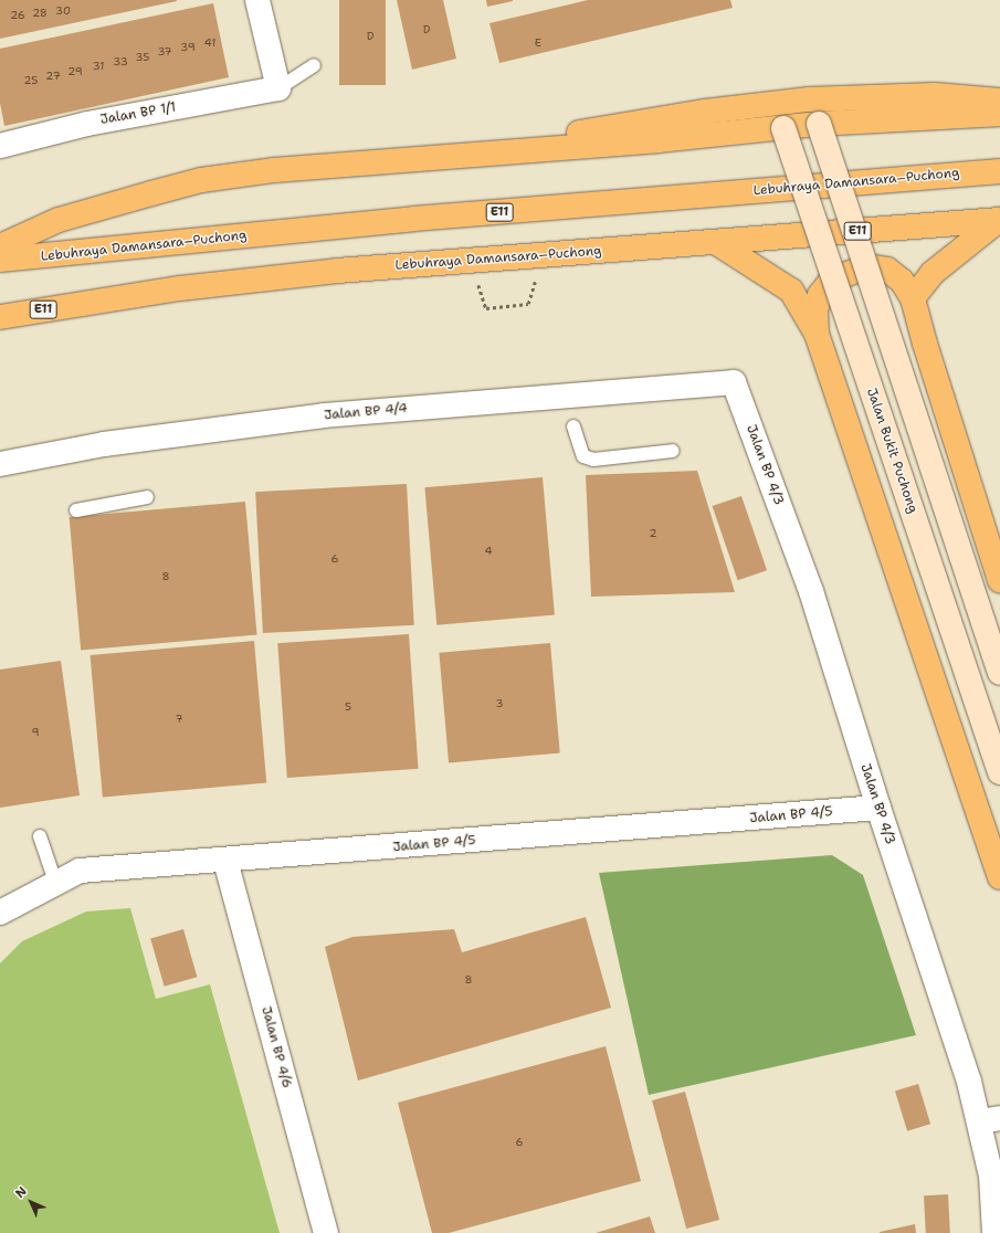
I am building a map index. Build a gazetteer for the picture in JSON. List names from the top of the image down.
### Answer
{
  "streets": {
    "highway": ["Lebuhraya Damansara–Puchong", "E11"],
    "main road": ["Jalan Bukit Puchong"],
    "street": [
      "Jalan BP 1/1",
      "Jalan BP 4/4",
      "Jalan BP 4/3",
      "Jalan BP 4/5",
      "Jalan BP 4/6"
    ]
  },
  "crossings": [
    ["Jalan BP 4/4", "Jalan BP 4/3"],
    ["Jalan BP 4/3", "Jalan BP 4/5"],
    ["Jalan BP 4/5", "Jalan BP 4/6"]
  ],
  "house_numbers": [
    "30",
    "28",
    "26",
    "D",
    "D",
    "41",
    "E",
    "39",
    "37",
    "35",
    "33",
    "31",
    "29",
    "27",
    "25",
    "2",
    "4",
    "6",
    "8",
    "3",
    "5",
    "7",
    "9",
    "8",
    "6"
  ],
  "north": "top left"
}
